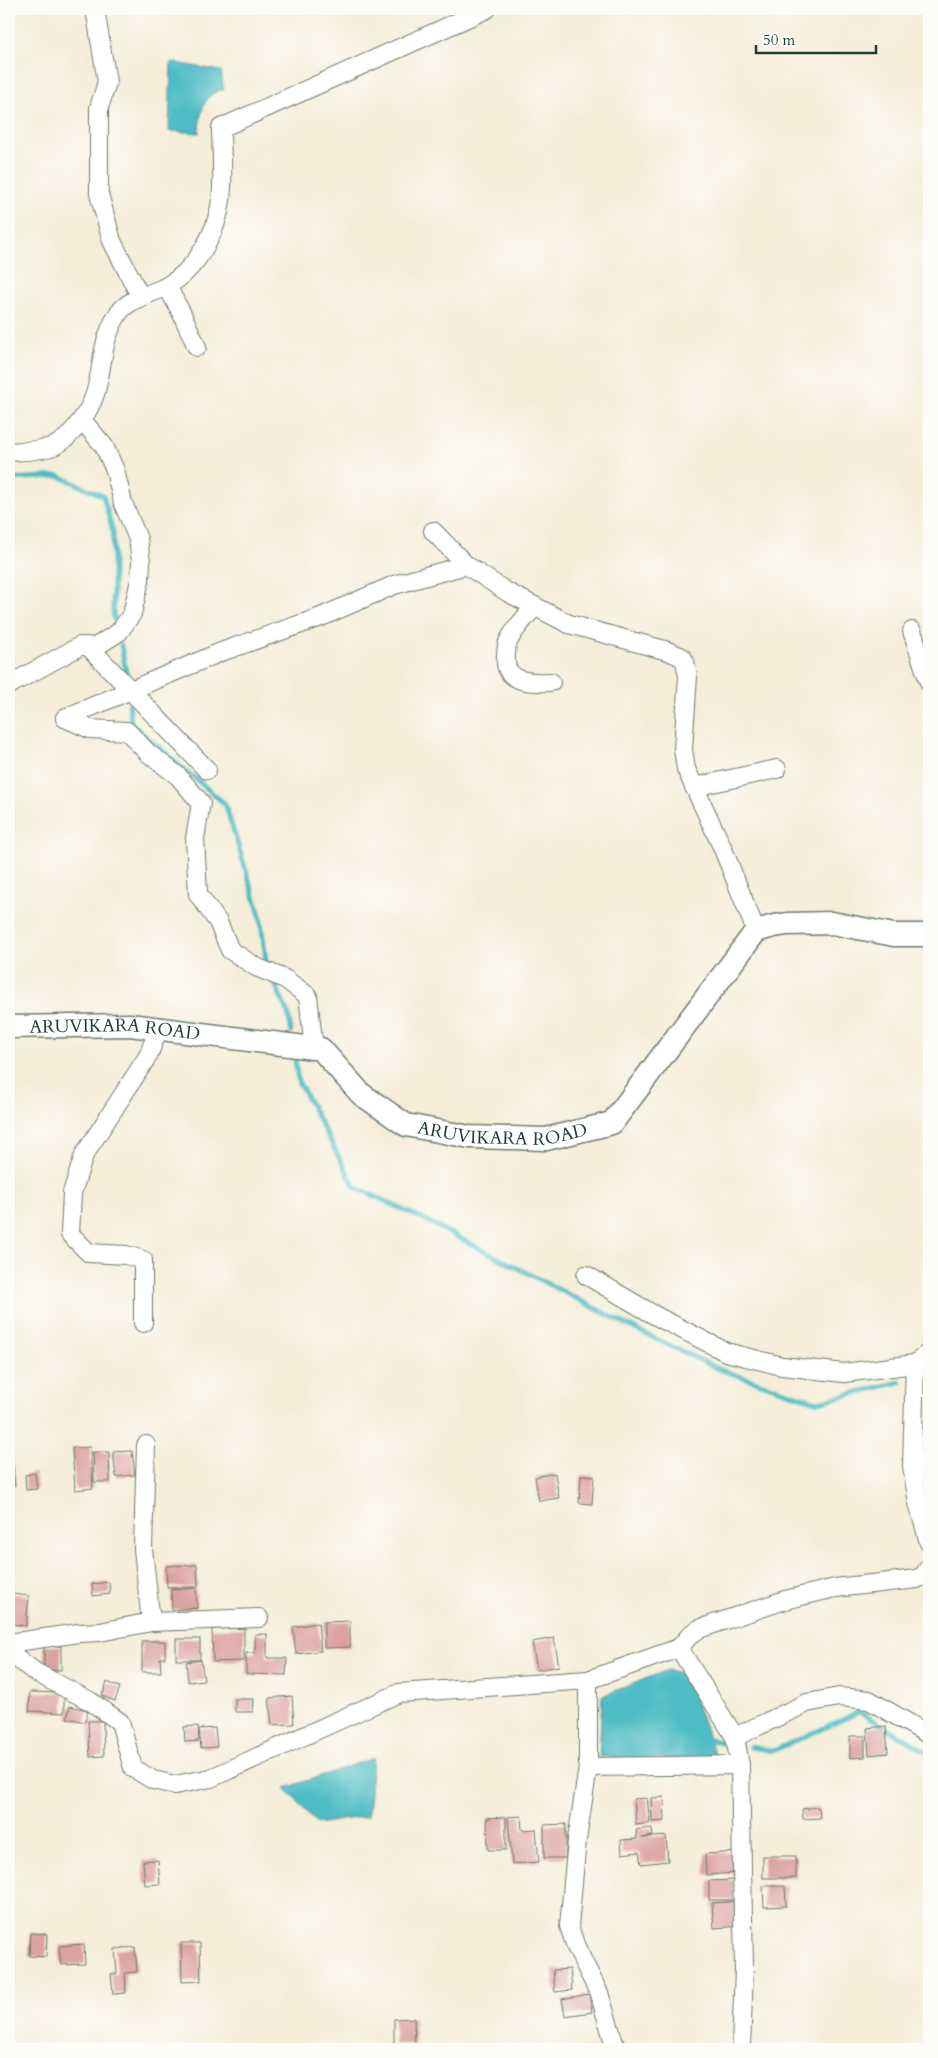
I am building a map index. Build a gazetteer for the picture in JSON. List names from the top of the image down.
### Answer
{
  "streets": {
    "main road": ["ARUVIKARA ROAD"]
  },
  "scale_bar": "50 m"
}
